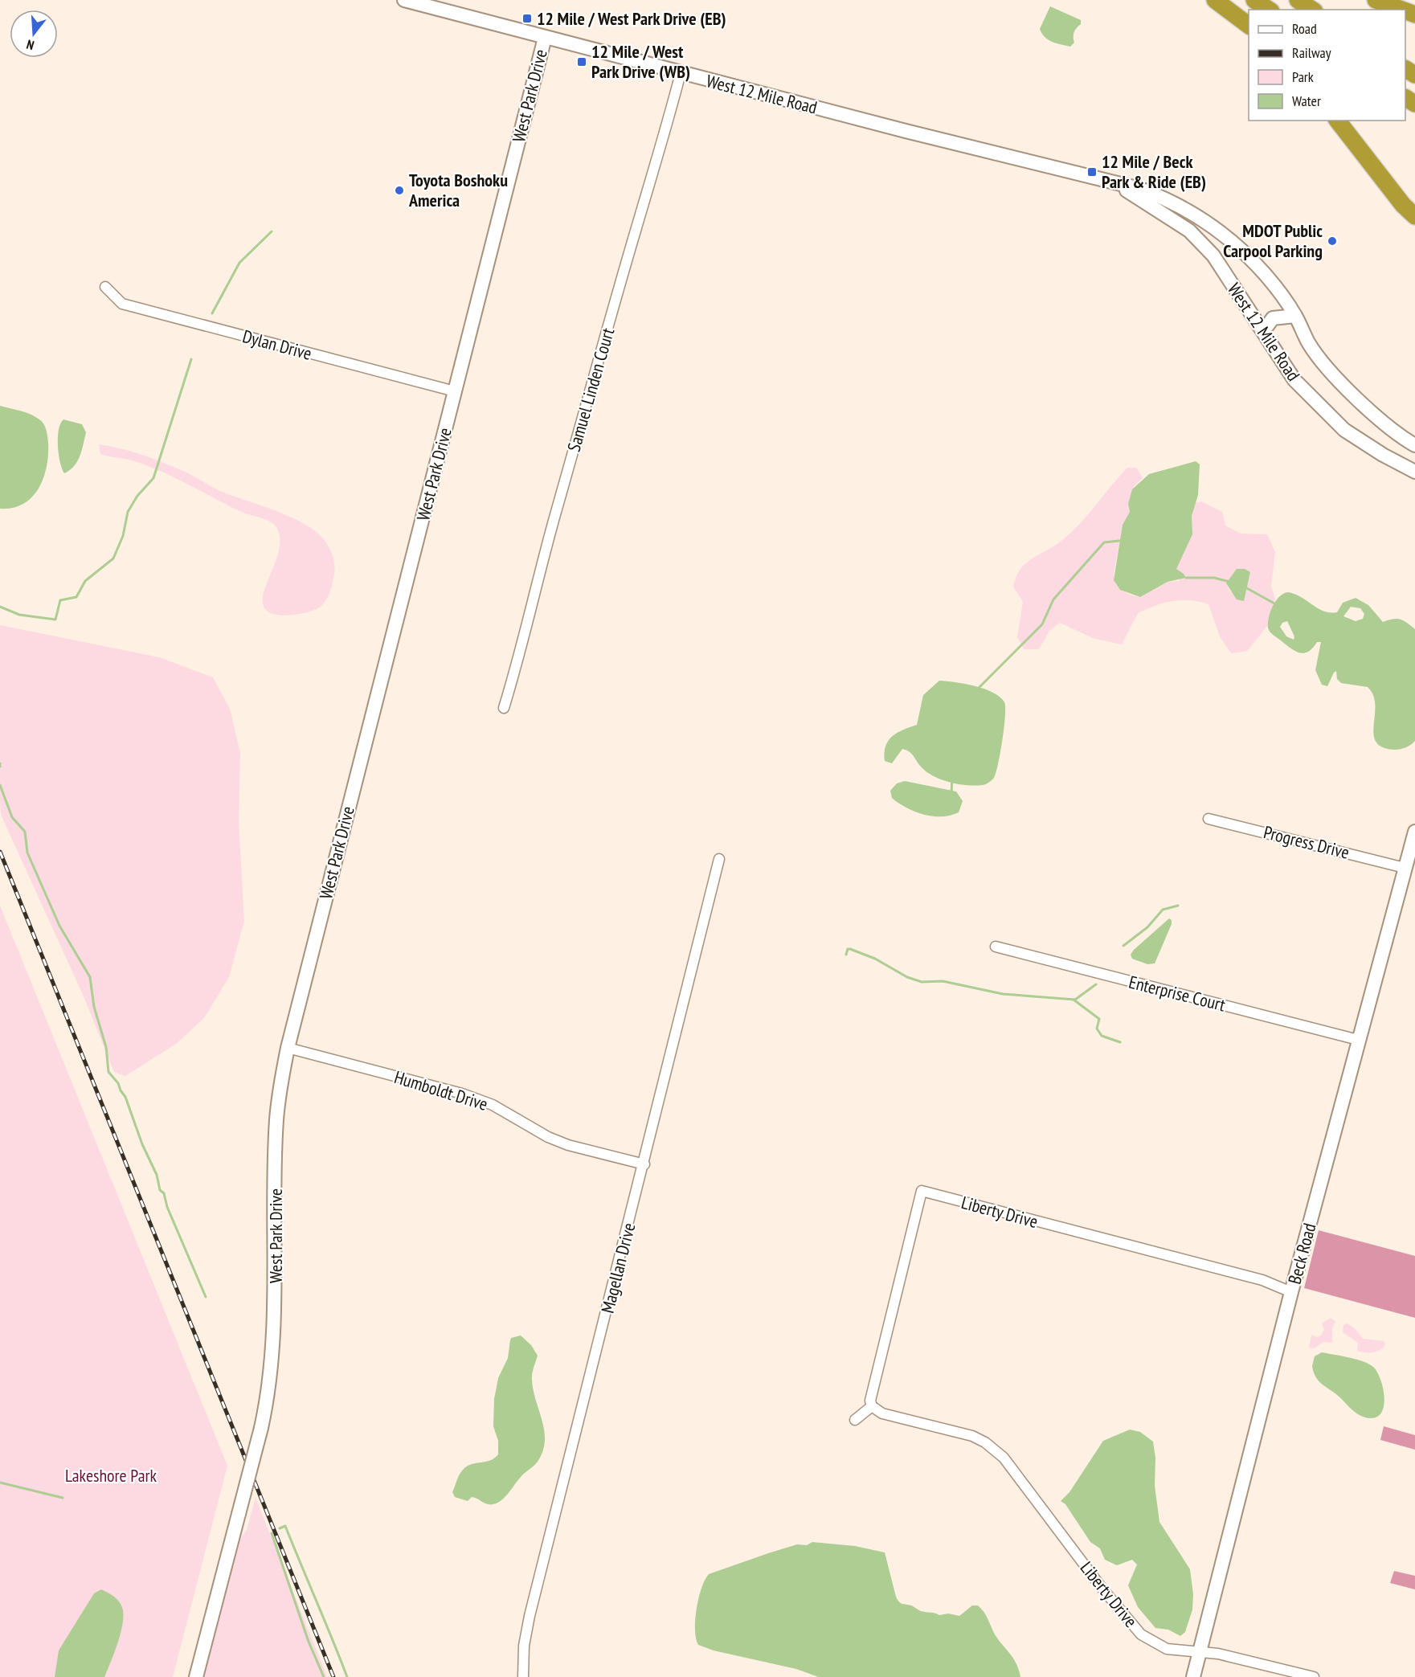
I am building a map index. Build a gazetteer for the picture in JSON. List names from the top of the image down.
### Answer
{
  "streets": {
    "street": [
      "West 12 Mile Road",
      "West Park Drive",
      "Dylan Drive",
      "Samuel Linden Court",
      "Progress Drive",
      "Enterprise Court",
      "Humboldt Drive",
      "Liberty Drive",
      "Beck Road",
      "Magellan Drive"
    ]
  },
  "crossings": [
    ["West 12 Mile Road", "West Park Drive"],
    ["West 12 Mile Road", "Samuel Linden Court"],
    ["West Park Drive", "Dylan Drive"],
    ["West Park Drive", "Humboldt Drive"],
    ["Progress Drive", "Beck Road"],
    ["Enterprise Court", "Beck Road"],
    ["Humboldt Drive", "Magellan Drive"],
    ["Liberty Drive", "Beck Road"]
  ],
  "parks": ["Lakeshore Park"],
  "places": {
    "transit": ["12 Mile / West Park Drive (EB)", "12 Mile / West Park Drive (WB)", "12 Mile / Beck Park & Ride (EB)"],
    "other": ["Toyota Boshoku America", "MDOT Public Carpool Parking"]
  },
  "legend": [
    "Road",
    "Railway",
    "Park",
    "Water"
  ],
  "north": "bottom"
}
